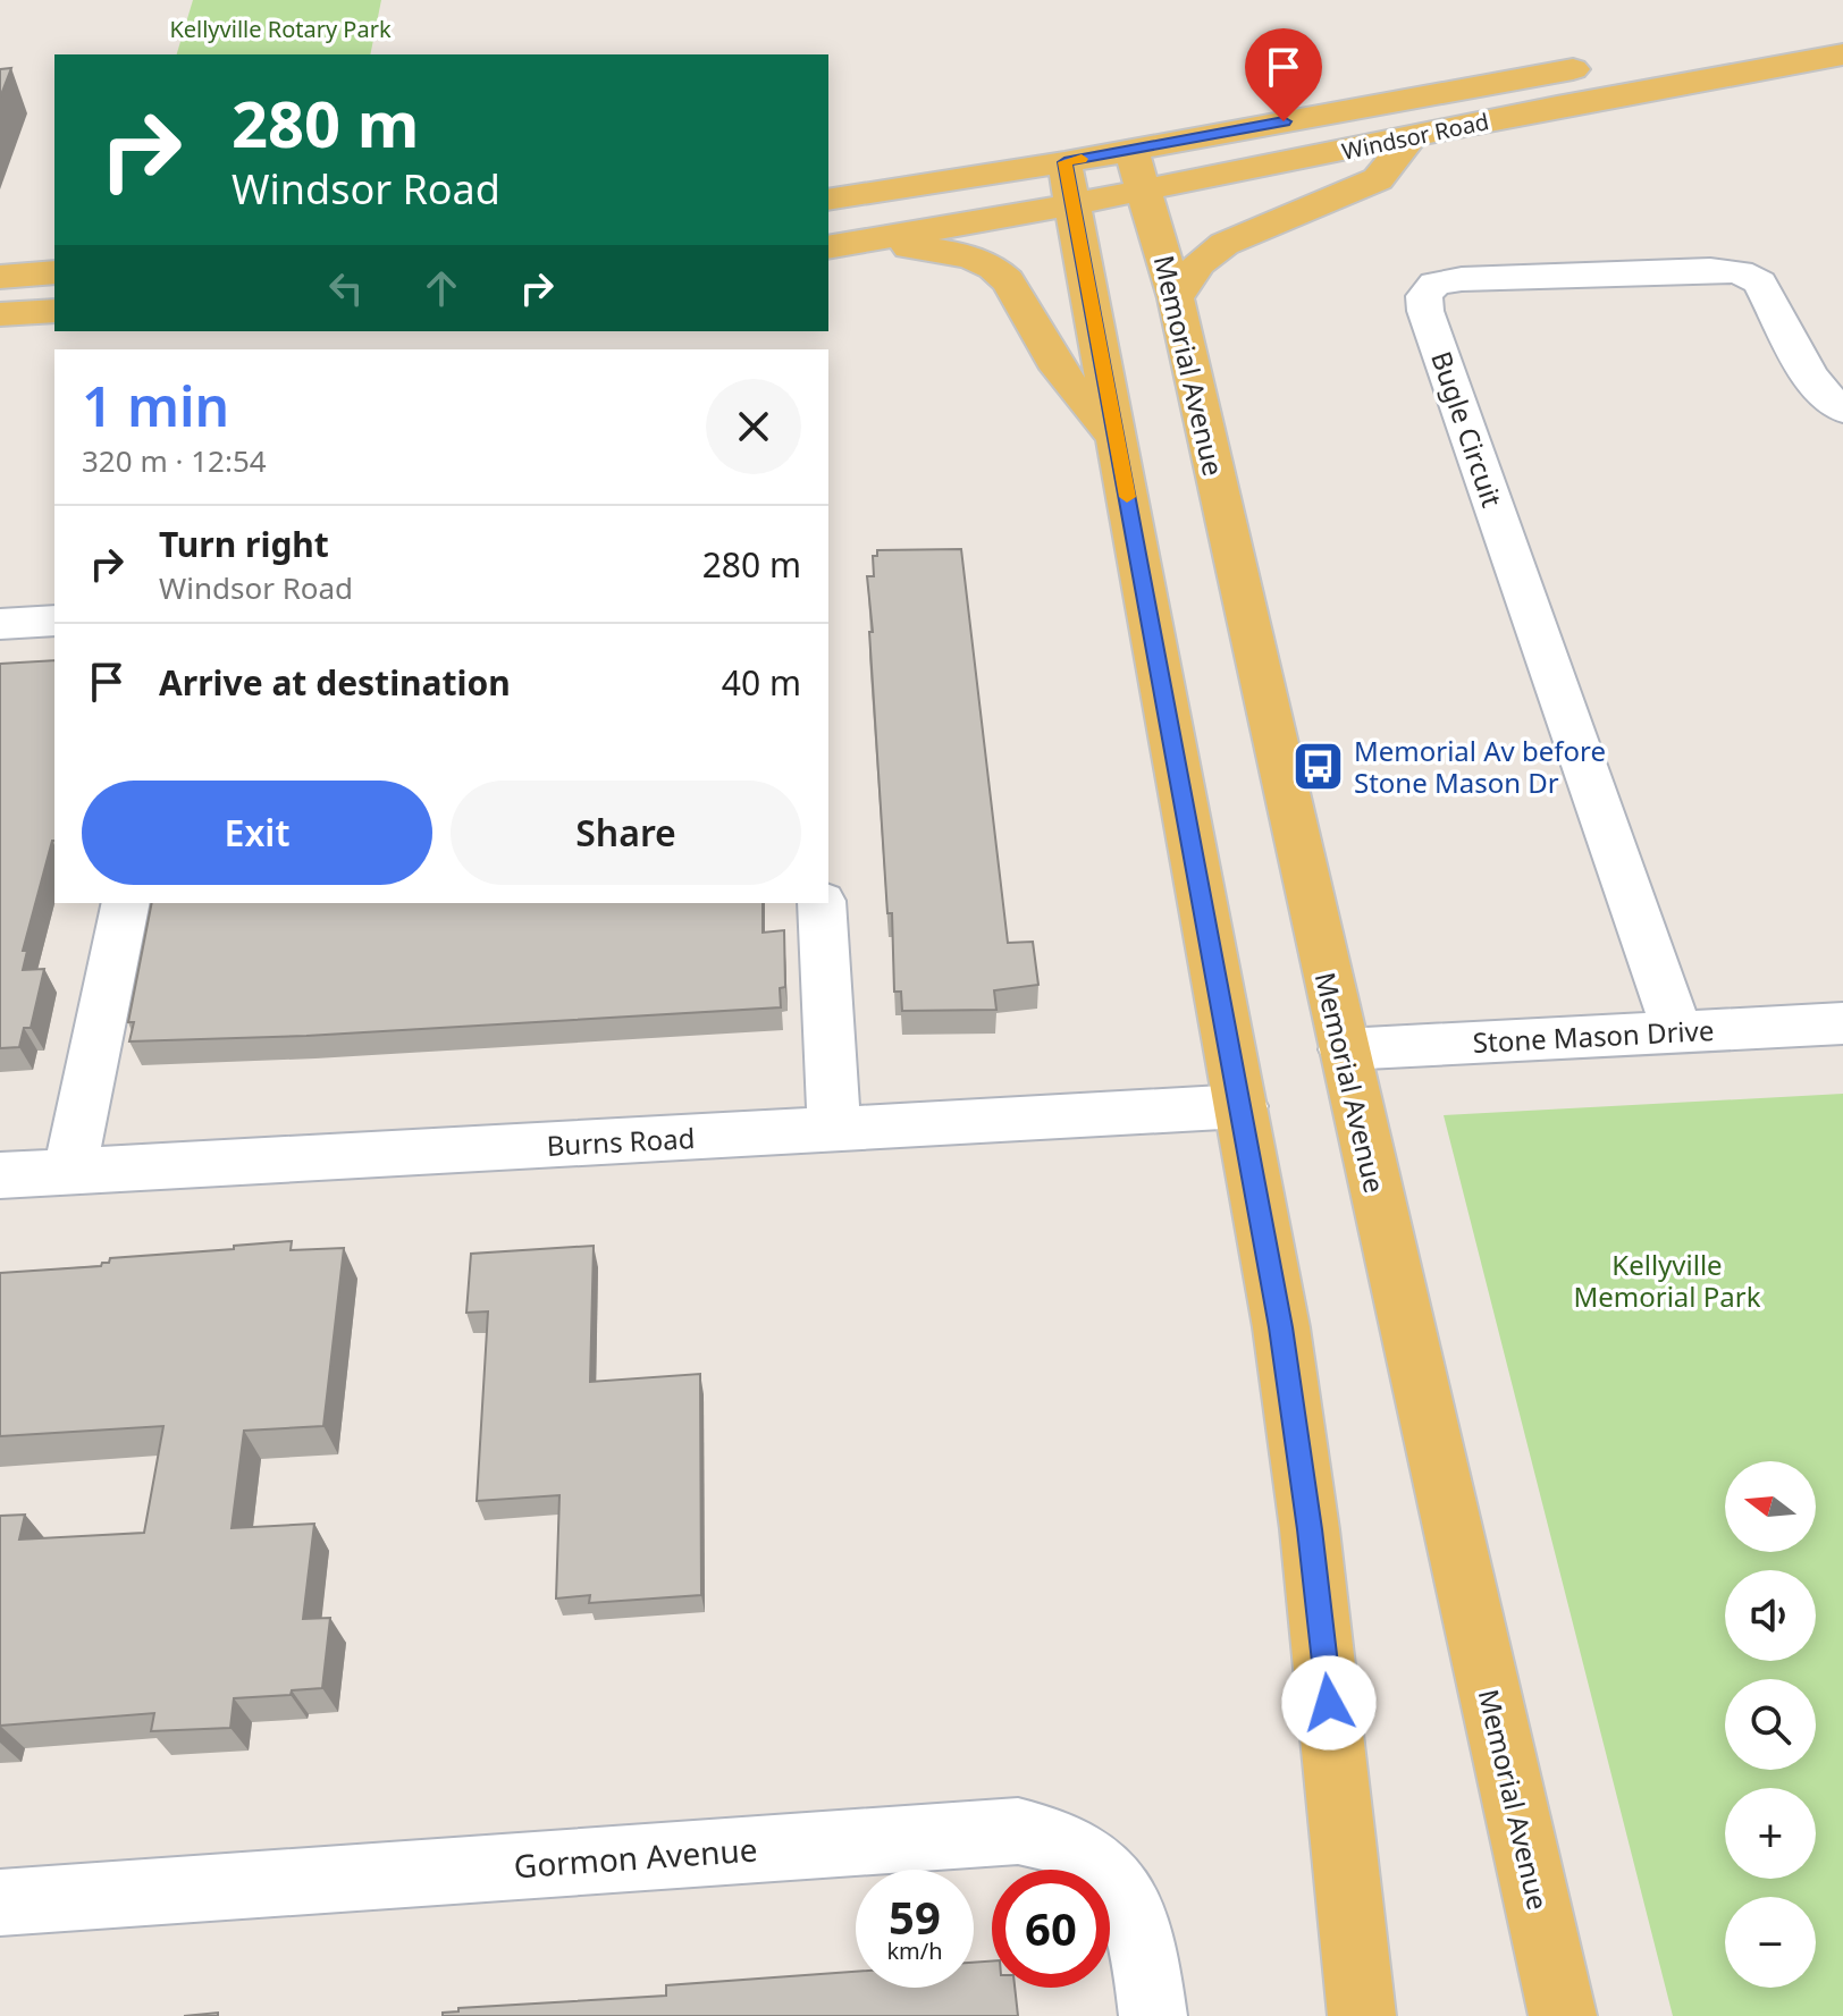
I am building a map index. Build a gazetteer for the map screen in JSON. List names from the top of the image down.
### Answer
{
  "streets": {
    "main road": ["Windsor Road", "Memorial Avenue"],
    "street": [
      "Bugle Circuit",
      "Stone Mason Drive",
      "Burns Road",
      "Gormon Avenue"
    ]
  },
  "crossings": [
    ["Windsor Road", "Memorial Avenue"],
    ["Memorial Avenue", "Stone Mason Drive"],
    ["Bugle Circuit", "Stone Mason Drive"]
  ],
  "parks": ["Kellyville Rotary Park", "Kellyville Memorial Park"],
  "places": {
    "bus stop": ["Memorial Av before Stone Mason Dr"]
  },
  "north": "left",
  "page": {
    "turn": ["280 m", "Windsor Road"],
    "heading": ["1 min", "320 m · 12:54"],
    "list": [
      {
        "name": "Turn right",
        "note": "Windsor Road",
        "value": "280 m"
      },
      {
        "name": "Arrive at destination",
        "value": "40 m"
      }
    ],
    "buttons": ["Exit", "Share"],
    "map_buttons": ["+", "−"],
    "speed": "59 km/h",
    "limit": "60"
  }
}
